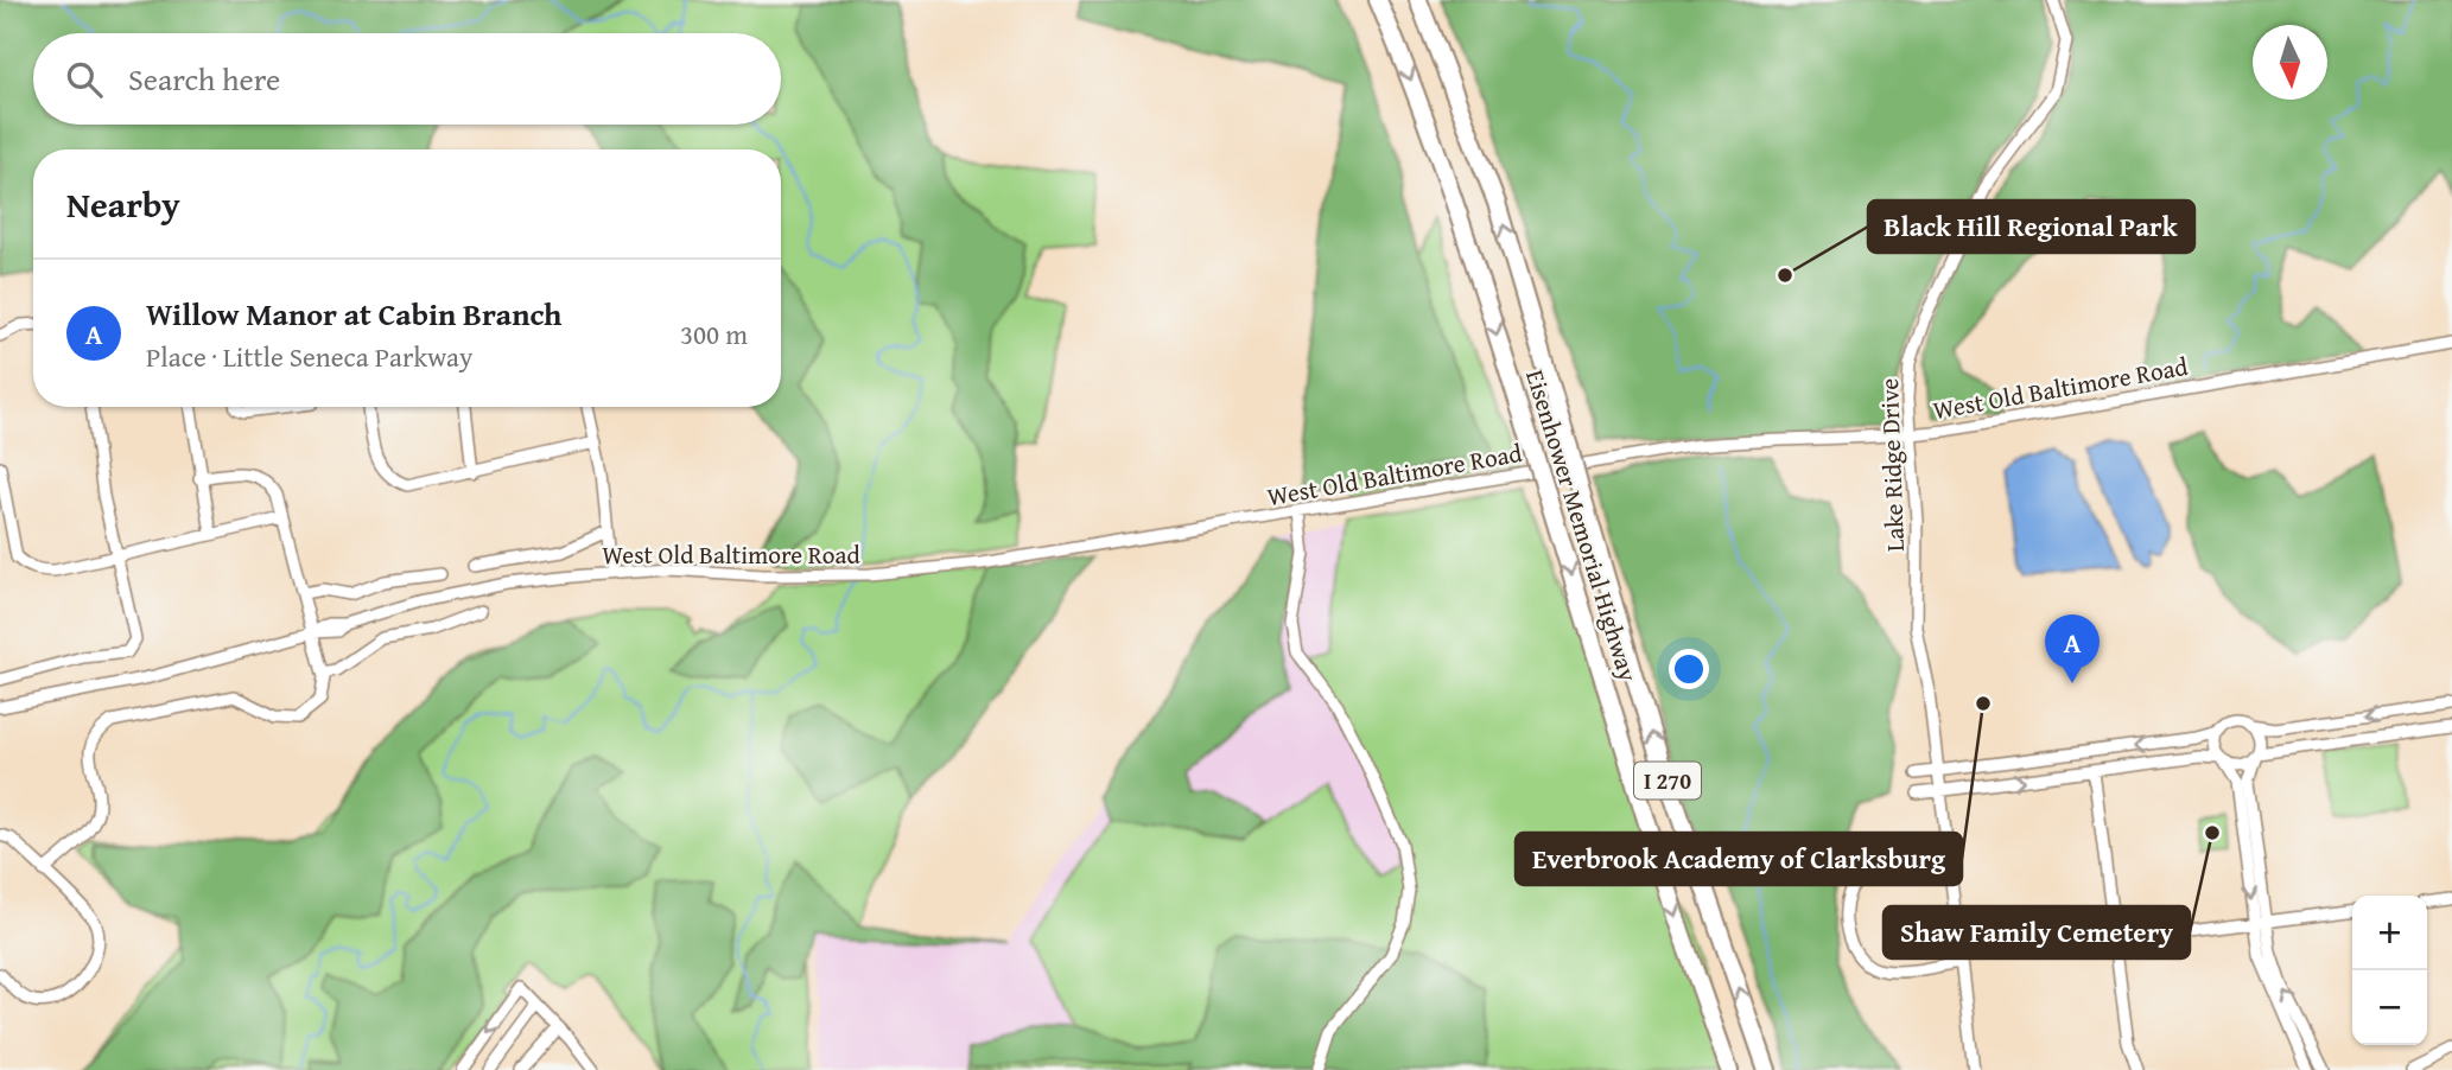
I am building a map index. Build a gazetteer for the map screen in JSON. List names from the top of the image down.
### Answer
{
  "streets": {
    "highway": ["Eisenhower Memorial Highway", "I 270"],
    "street": ["West Old Baltimore Road", "Lake Ridge Drive"]
  },
  "crossings": [
    ["West Old Baltimore Road", "Lake Ridge Drive"]
  ],
  "places": ["Black Hill Regional Park", "Everbrook Academy of Clarksburg", "Shaw Family Cemetery"],
  "north": "bottom",
  "page": {
    "search": "Search here",
    "heading": "Nearby",
    "list": [
      {
        "mark": "A",
        "name": "Willow Manor at Cabin Branch",
        "note": "Place · Little Seneca Parkway",
        "value": "300 m"
      }
    ],
    "pins": "A",
    "map_buttons": ["+", "−"]
  }
}
